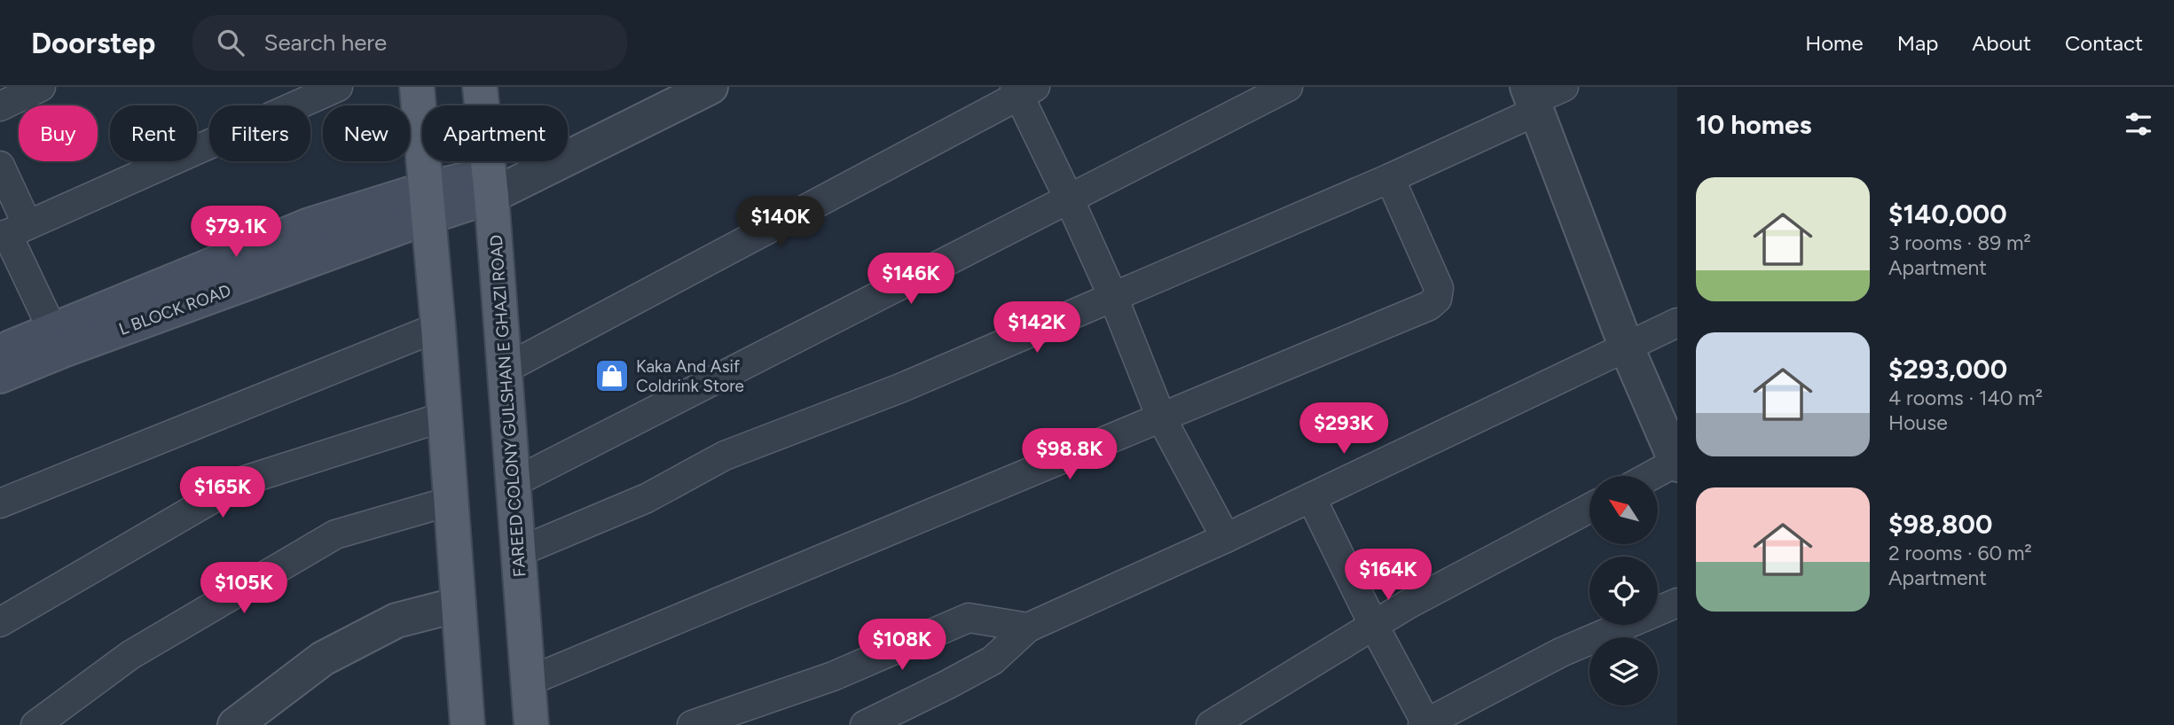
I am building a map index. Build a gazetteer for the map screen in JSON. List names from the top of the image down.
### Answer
{
  "streets": {
    "main road": ["L BLOCK ROAD", "FAREED COLONY GULSHAN E GHAZI ROAD"]
  },
  "crossings": [
    ["L BLOCK ROAD", "FAREED COLONY GULSHAN E GHAZI ROAD"]
  ],
  "places": {
    "shop": ["Kaka And Asif Coldrink Store"]
  },
  "north": "top left",
  "page": {
    "header": "Doorstep",
    "search": "Search here",
    "nav": [
      "Home",
      "Map",
      "About",
      "Contact"
    ],
    "heading": "10 homes",
    "chip": [
      "Buy",
      "Rent",
      "Filters",
      "New",
      "Apartment"
    ],
    "list": [
      {
        "name": "$140,000",
        "note": "3 rooms · 89 m² · Apartment"
      },
      {
        "name": "$293,000",
        "note": "4 rooms · 140 m² · House"
      },
      {
        "name": "$98,800",
        "note": "2 rooms · 60 m² · Apartment"
      }
    ],
    "price": [
      "$140K",
      "$79.1K",
      "$146K",
      "$142K",
      "$293K",
      "$98.8K",
      "$165K",
      "$164K",
      "$105K",
      "$108K"
    ]
  }
}
